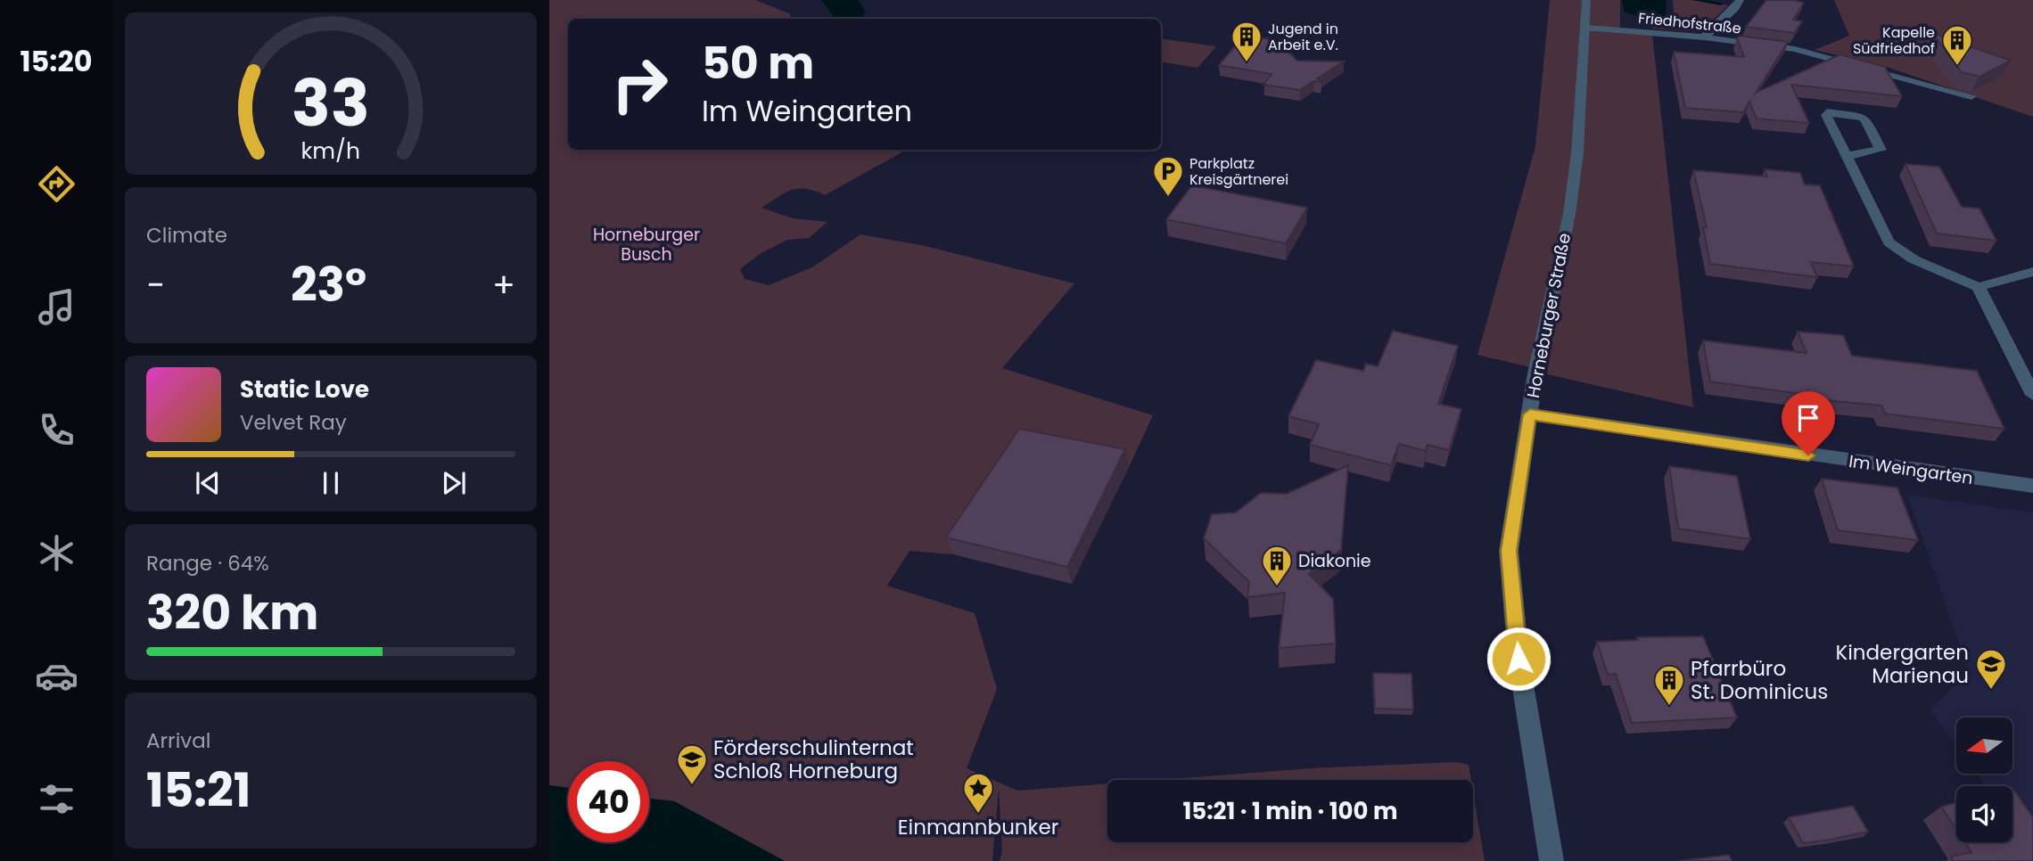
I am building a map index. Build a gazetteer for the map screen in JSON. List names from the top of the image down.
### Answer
{
  "streets": {
    "street": ["Friedhofstraße", "Horneburger Straße", "Im Weingarten"]
  },
  "crossings": [
    ["Friedhofstraße", "Horneburger Straße"],
    ["Horneburger Straße", "Im Weingarten"]
  ],
  "parks": ["Horneburger Busch"],
  "places": {
    "building": [
      "Jugend in Arbeit e.V.",
      "Kapelle Südfriedhof",
      "Diakonie",
      "Pfarrbüro St. Dominicus"
    ],
    "parking": ["Parkplatz Kreisgärtnerei"],
    "school or university": ["Kindergarten Marienau", "Förderschulinternat Schloß Horneburg"],
    "place": ["Einmannbunker"]
  },
  "north": "left",
  "page": {
    "tabs": "15:20",
    "turn": ["50 m", "Im Weingarten"],
    "tile": [
      "Climate",
      ["Range · 64%", "320 km"],
      ["Arrival", "15:21"]
    ],
    "heat": ["−", "23°", "+"],
    "song": ["Static Love", "Velvet Ray"],
    "limit": "40",
    "trip": "15:21 · 1 min · 100 m",
    "gauge": ["33", "km/h"]
  }
}
